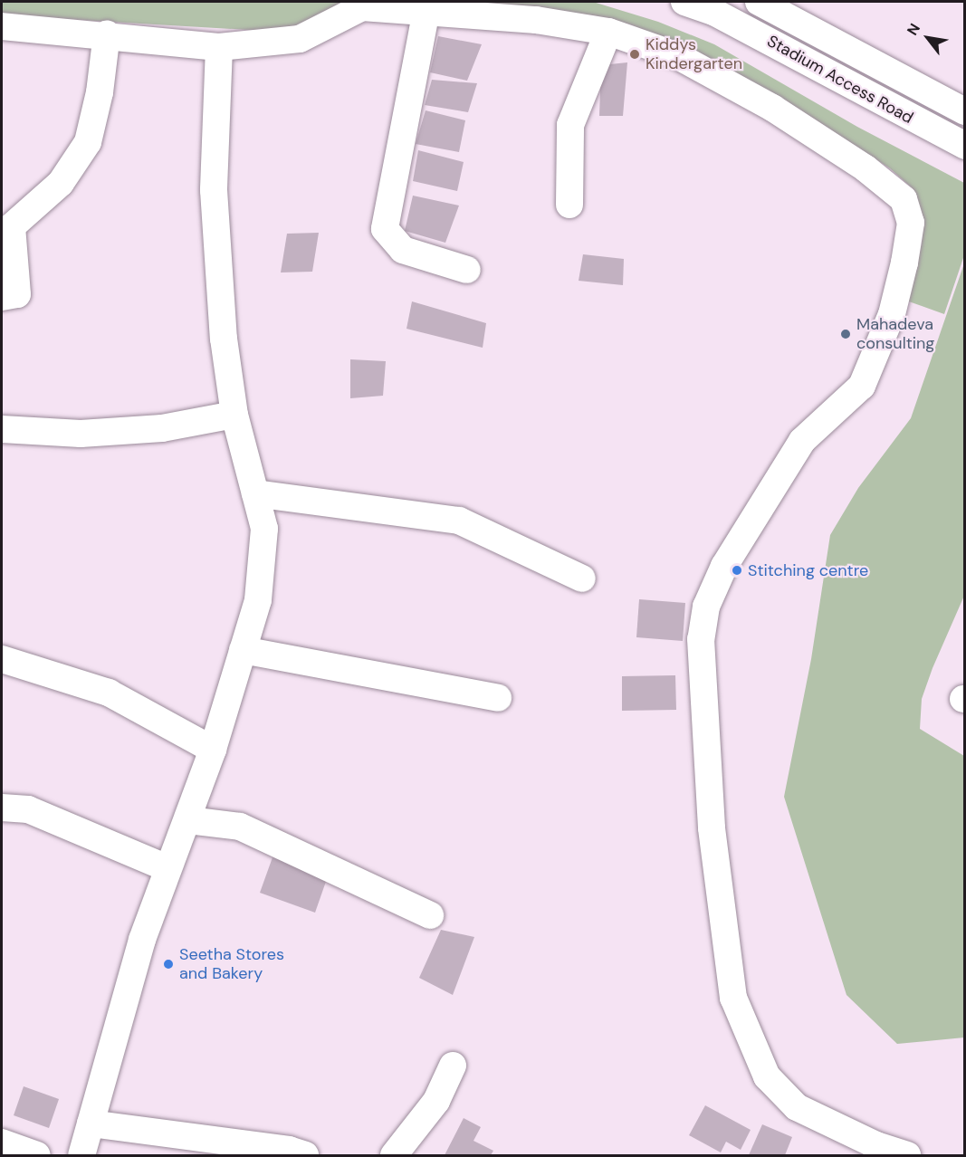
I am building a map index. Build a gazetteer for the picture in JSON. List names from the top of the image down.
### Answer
{
  "streets": {
    "street": ["Stadium Access Road"]
  },
  "places": [
    "Kiddys Kindergarten",
    "Mahadeva consulting",
    "Stitching centre",
    "Seetha Stores and Bakery"
  ],
  "north": "top left"
}
